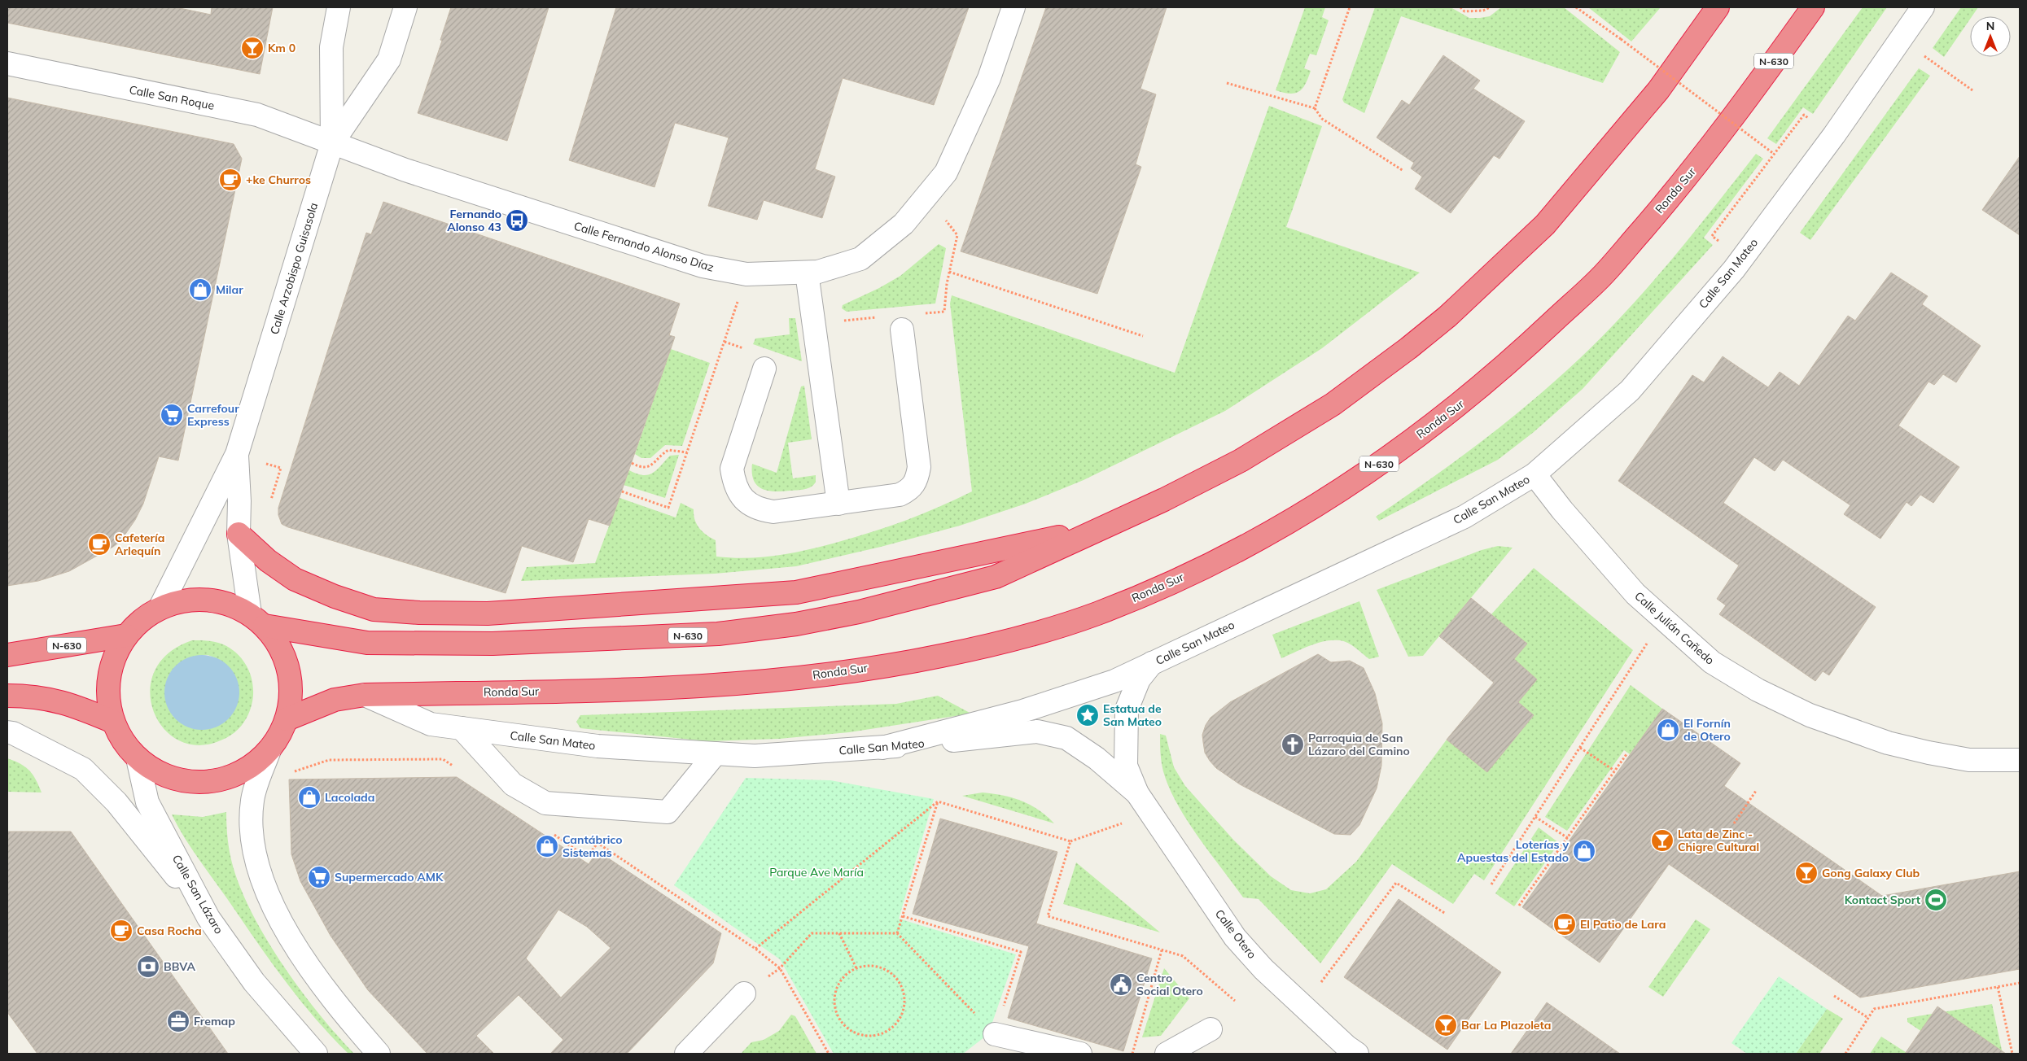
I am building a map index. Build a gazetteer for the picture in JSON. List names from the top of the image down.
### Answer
{
  "streets": {
    "highway": ["N-630", "Ronda Sur"],
    "street": [
      "Calle San Roque",
      "Calle Fernando Alonso Díaz",
      "Calle Arzobispo Guisasola",
      "Calle San Mateo",
      "Calle Julián Cañedo",
      "Calle San Lázaro",
      "Calle Otero"
    ]
  },
  "crossings": [
    ["N-630", "Calle Arzobispo Guisasola"],
    ["Calle San Roque", "Calle Fernando Alonso Díaz"],
    ["Calle San Roque", "Calle Arzobispo Guisasola"],
    ["Ronda Sur", "Calle San Mateo"],
    ["Calle Fernando Alonso Díaz", "Calle Arzobispo Guisasola"],
    ["Calle San Mateo", "Calle Julián Cañedo"],
    ["Calle San Mateo", "Calle Otero"]
  ],
  "parks": ["Parque Ave María"],
  "places": {
    "bar": [
      "Km 0",
      "Lata de Zinc - Chigre Cultural",
      "Gong Galaxy Club",
      "Bar La Plazoleta"
    ],
    "cafe": [
      "+ke Churros",
      "Cafetería Arlequín",
      "El Patio de Lara",
      "Casa Rocha"
    ],
    "bus stop": ["Fernando Alonso 43"],
    "shop": [
      "Milar",
      "El Fornín de Otero",
      "Lacolada",
      "Cantábrico Sistemas",
      "Loterías y Apuestas del Estado"
    ],
    "supermarket": ["Carrefour Express", "Supermercado AMK"],
    "place": ["Estatua de San Mateo"],
    "church": ["Parroquia de San Lázaro del Camino"],
    "sports": ["Kontact Sport"],
    "bank": ["BBVA"],
    "public building": ["Centro Social Otero"],
    "office": ["Fremap"]
  },
  "north": "top"
}
